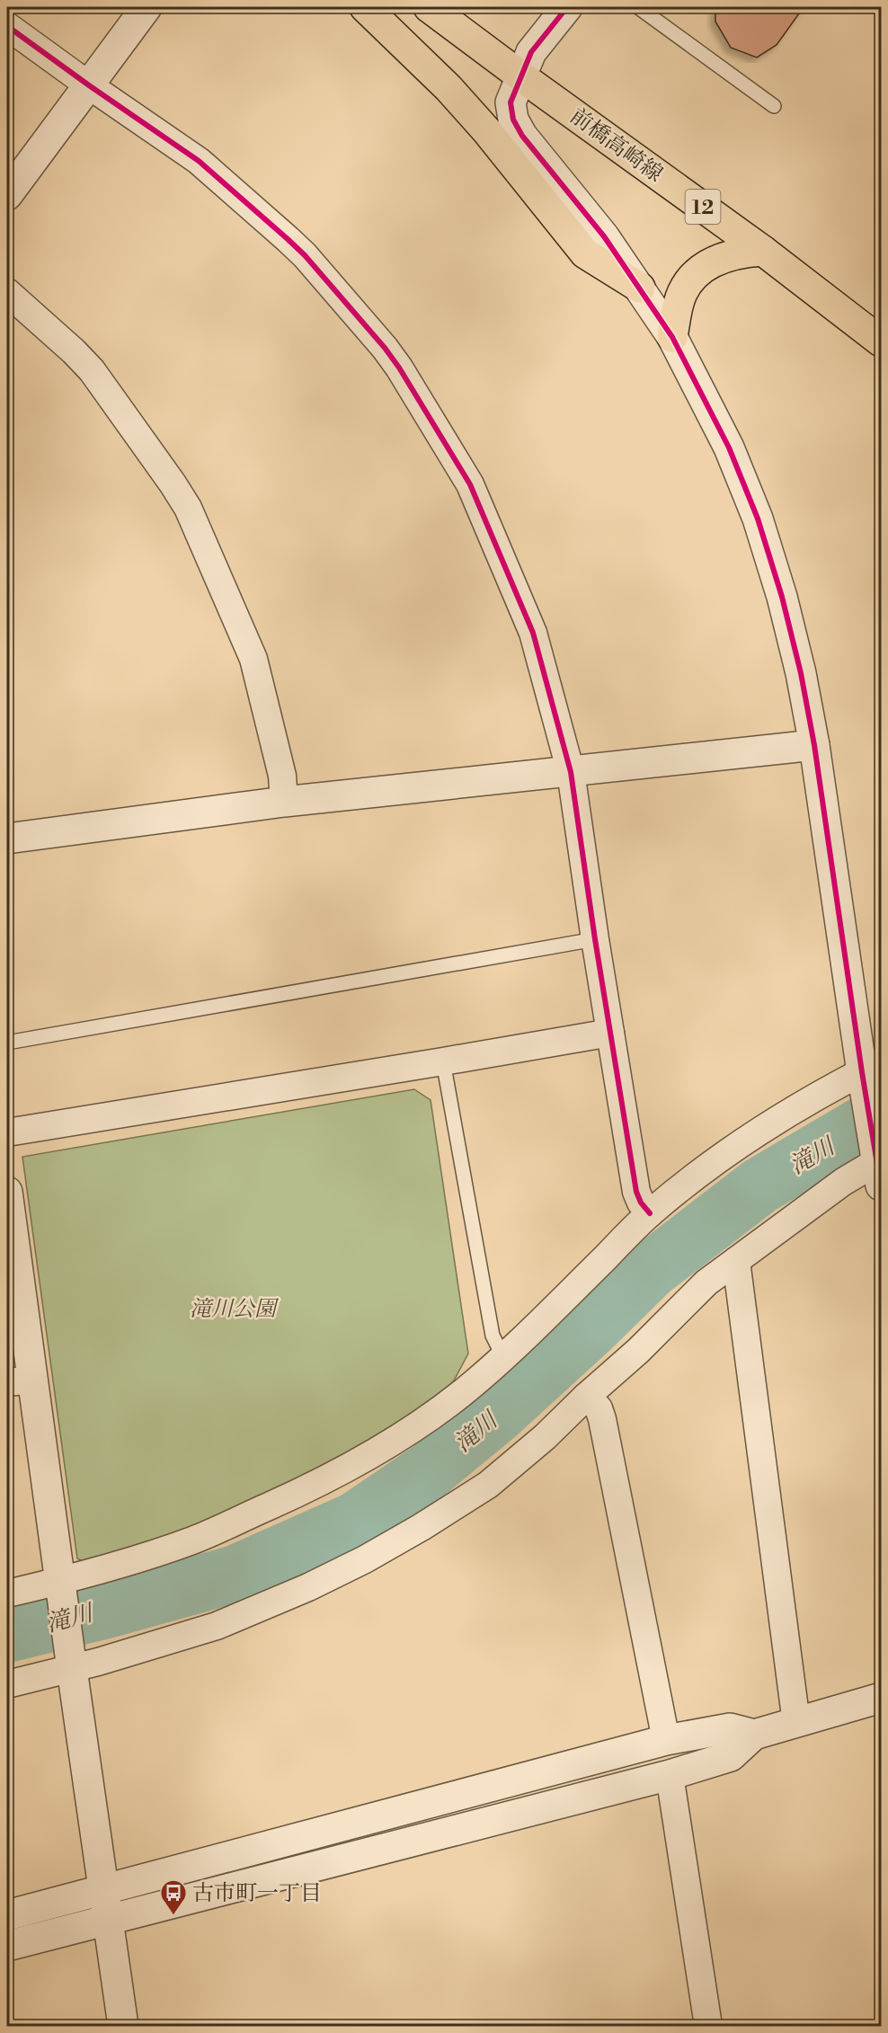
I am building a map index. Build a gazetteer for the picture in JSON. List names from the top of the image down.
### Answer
{
  "streets": {
    "main road": ["前橋高崎線", "12"]
  },
  "water": ["滝川"],
  "parks": ["滝川公園"],
  "places": {
    "bus stop": ["古市町一丁目"]
  }
}
